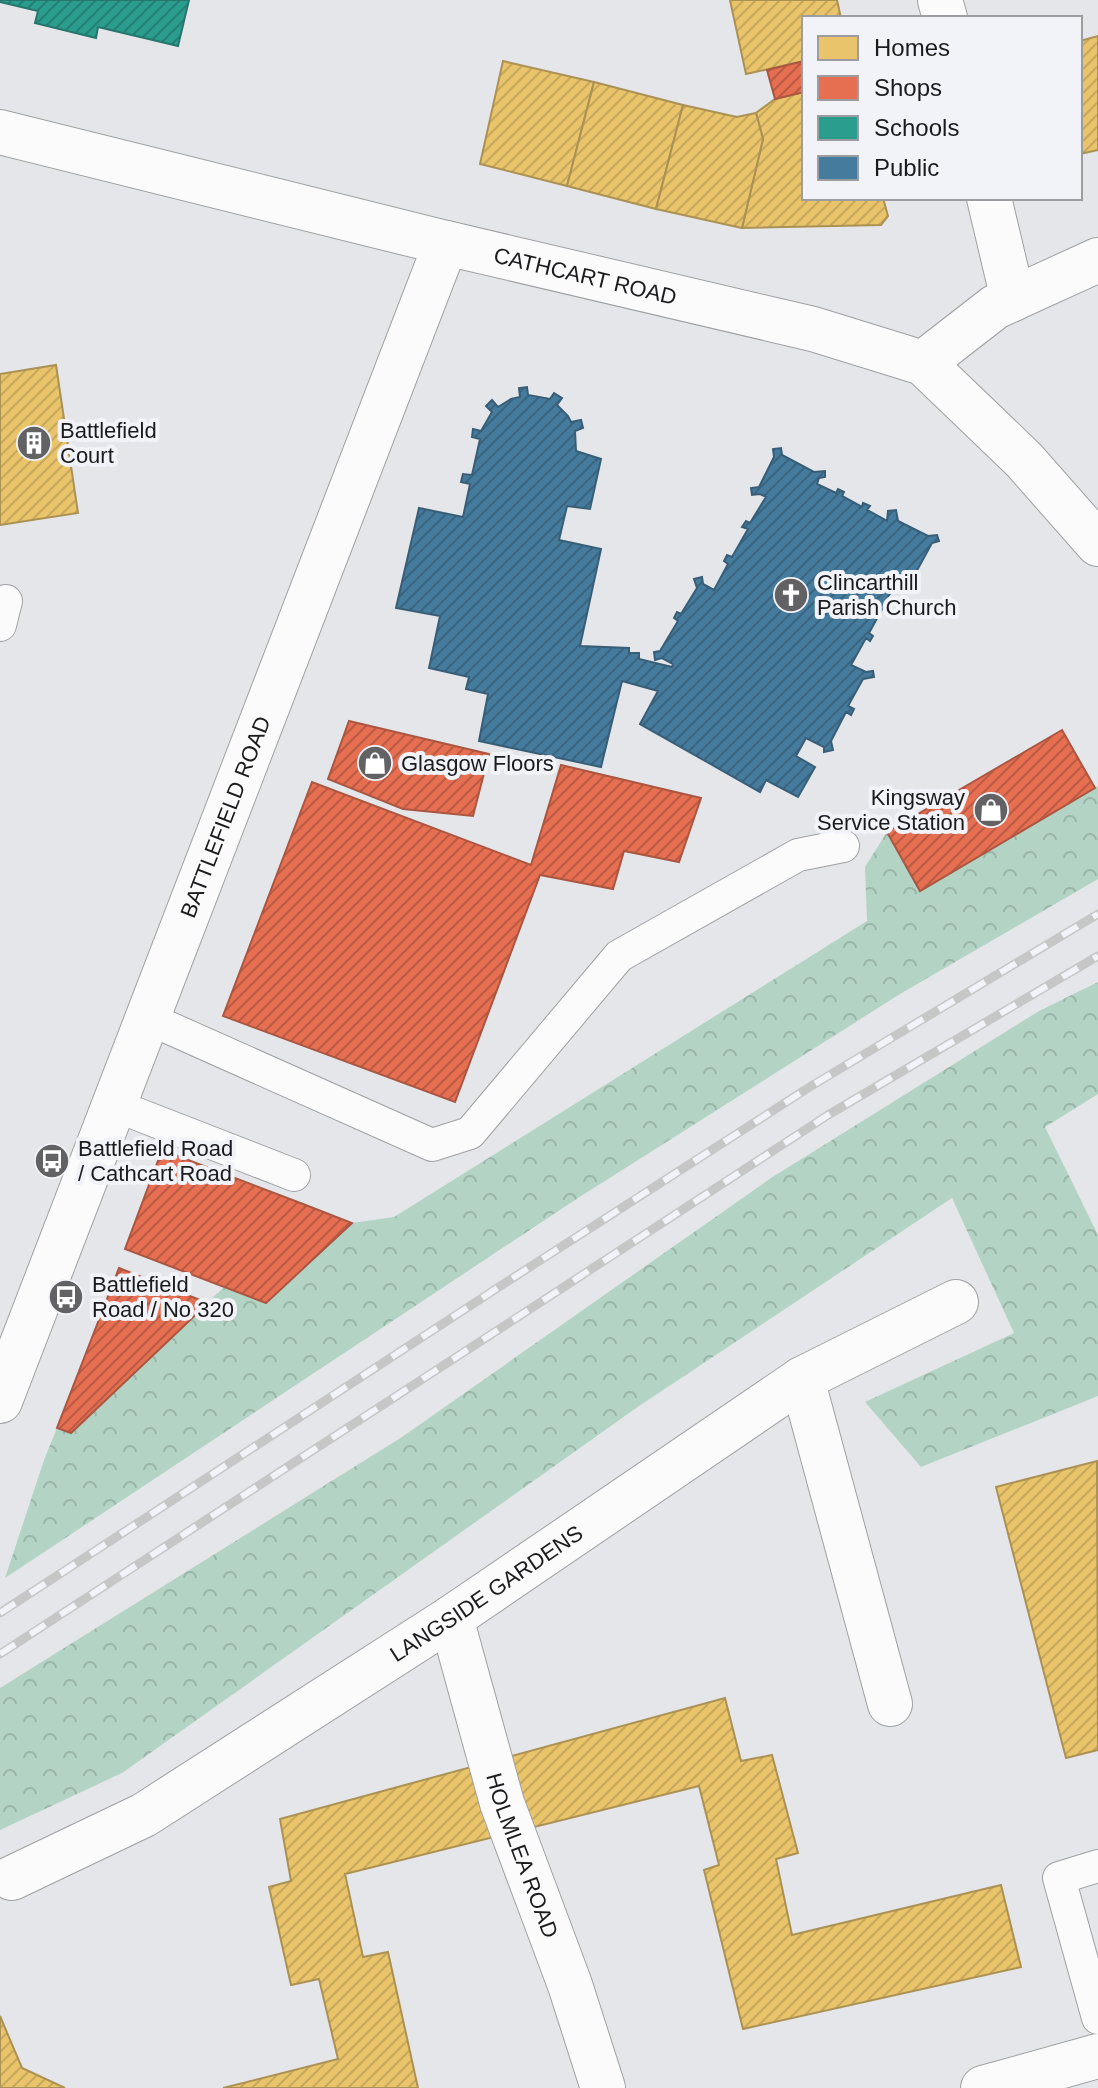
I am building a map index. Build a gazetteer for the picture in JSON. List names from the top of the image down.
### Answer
{
  "streets": {
    "street": [
      "CATHCART ROAD",
      "BATTLEFIELD ROAD",
      "LANGSIDE GARDENS",
      "HOLMLEA ROAD"
    ]
  },
  "crossings": [
    ["CATHCART ROAD", "BATTLEFIELD ROAD"],
    ["LANGSIDE GARDENS", "HOLMLEA ROAD"]
  ],
  "places": {
    "building": ["Battlefield Court"],
    "church": ["Clincarthill Parish Church"],
    "shop": ["Glasgow Floors", "Kingsway Service Station"],
    "bus stop": ["Battlefield Road / Cathcart Road", "Battlefield Road / No 320"]
  },
  "legend": [
    "Homes",
    "Shops",
    "Schools",
    "Public"
  ]
}
